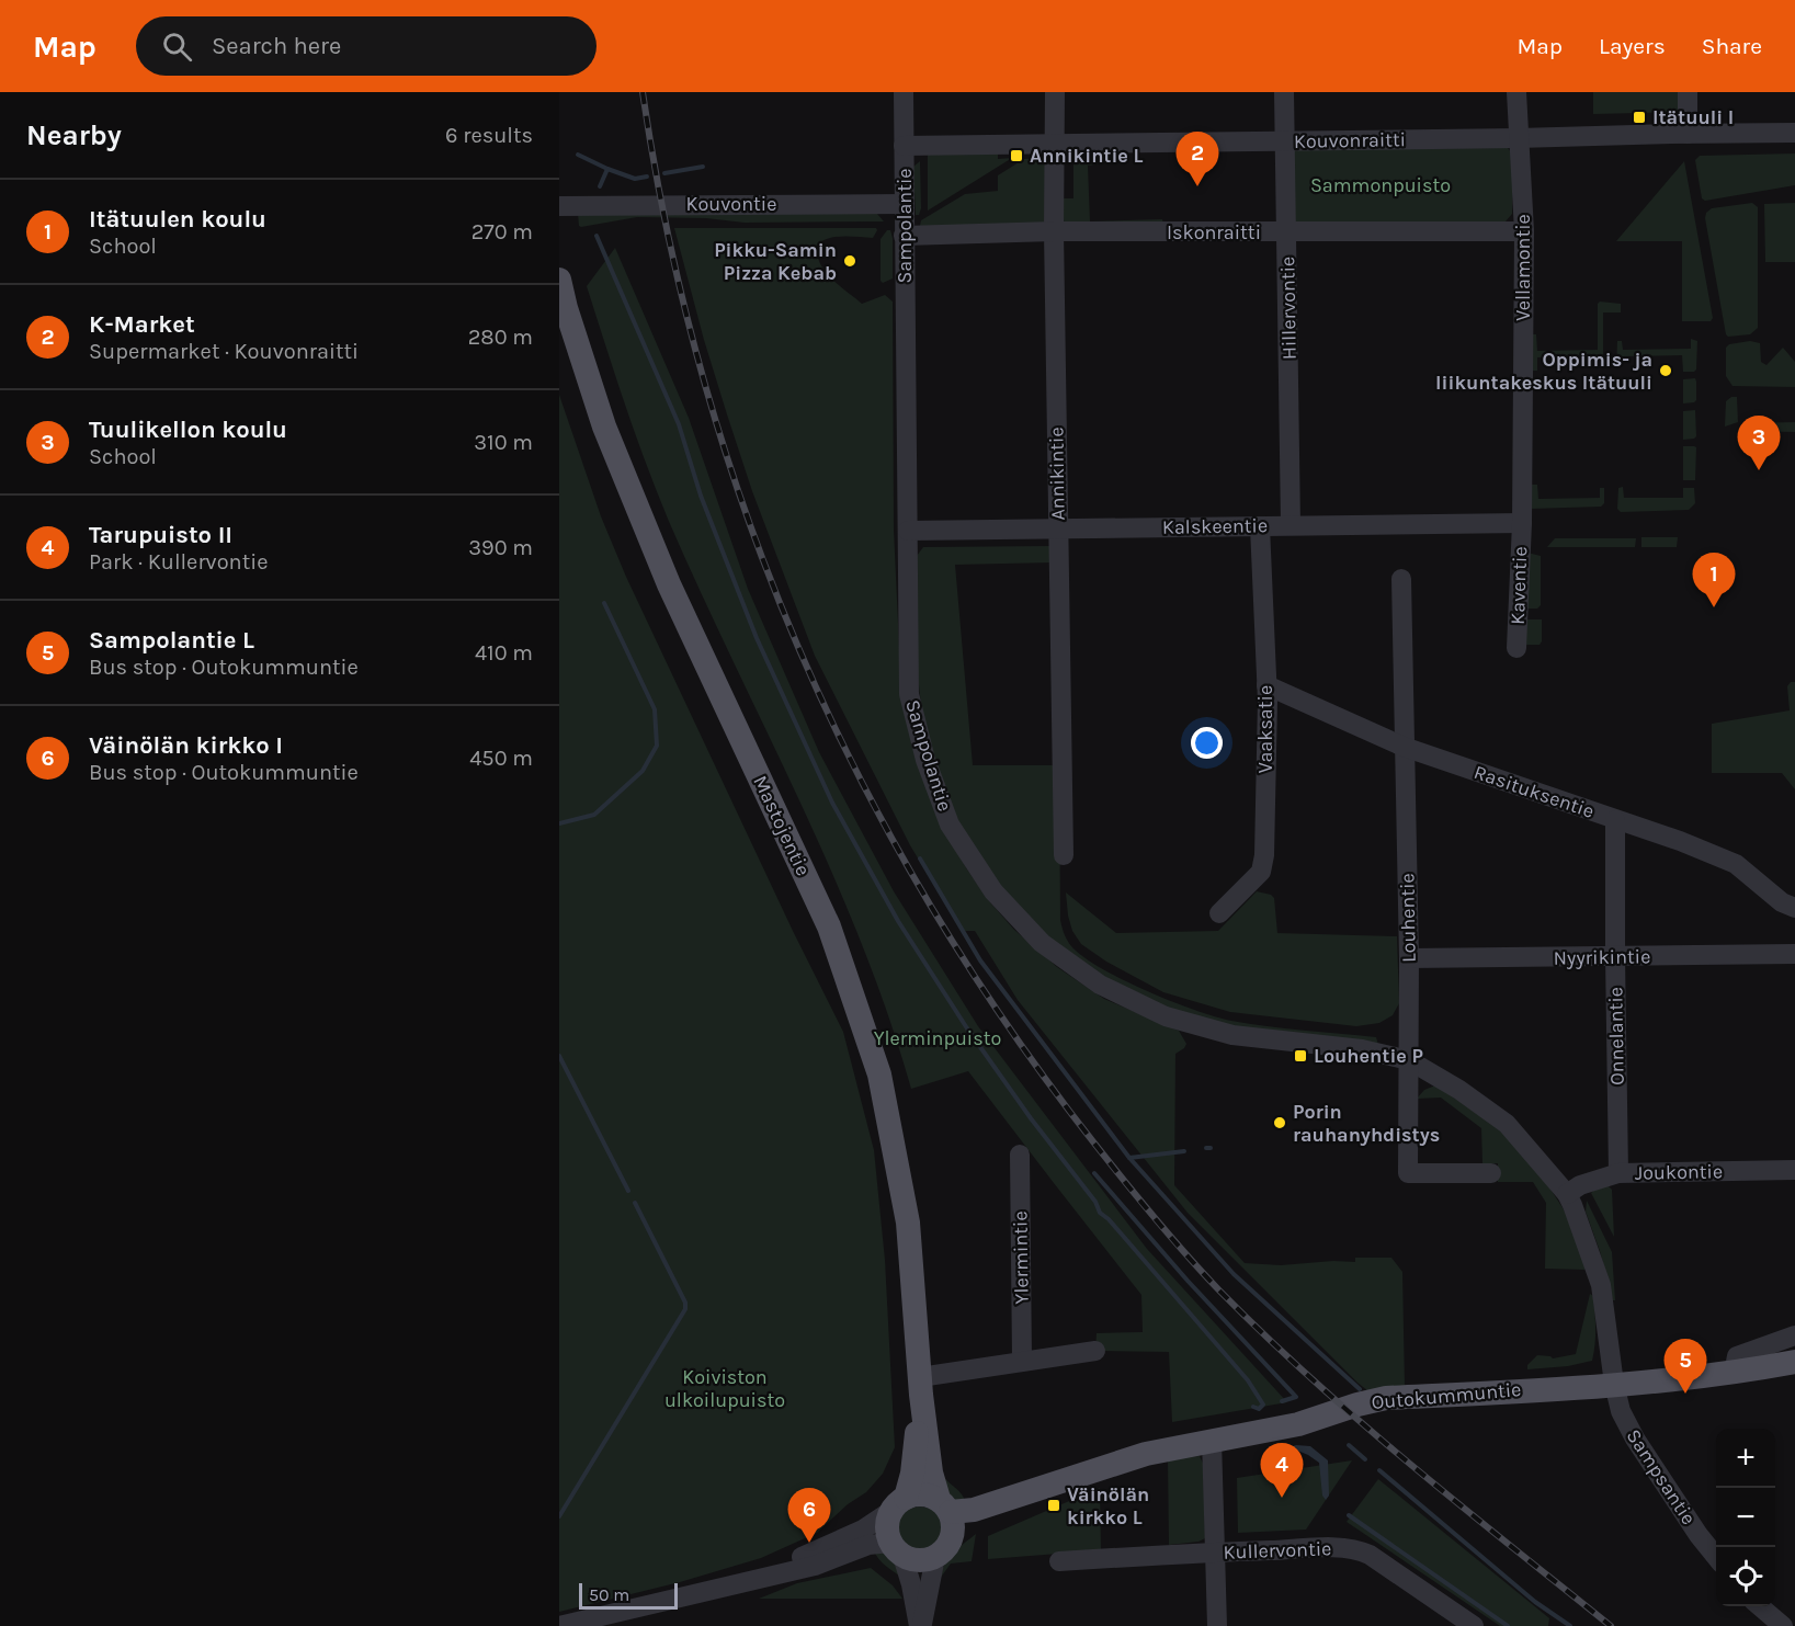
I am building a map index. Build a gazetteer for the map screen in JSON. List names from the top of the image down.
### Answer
{
  "streets": {
    "main road": ["Mastojentie", "Outokummuntie"],
    "street": [
      "Kouvonraitti",
      "Kouvontie",
      "Sampolantie",
      "Iskonraitti",
      "Vellamontie",
      "Hillervontie",
      "Annikintie",
      "Kalskeentie",
      "Kaventie",
      "Vaaksatie",
      "Rasituksentie",
      "Louhentie",
      "Nyyrikintie",
      "Onnelantie",
      "Joukontie",
      "Ylermintie",
      "Sampsantie",
      "Kullervontie"
    ]
  },
  "crossings": [
    ["Kouvonraitti", "Sampolantie"],
    ["Kouvonraitti", "Vellamontie"],
    ["Kouvonraitti", "Hillervontie"],
    ["Kouvonraitti", "Annikintie"],
    ["Kouvontie", "Sampolantie"],
    ["Sampolantie", "Iskonraitti"],
    ["Sampolantie", "Kalskeentie"],
    ["Sampolantie", "Louhentie"],
    ["Sampolantie", "Joukontie"],
    ["Sampolantie", "Outokummuntie"],
    ["Sampolantie", "Sampsantie"],
    ["Iskonraitti", "Vellamontie"],
    ["Iskonraitti", "Hillervontie"],
    ["Iskonraitti", "Annikintie"],
    ["Vellamontie", "Kalskeentie"],
    ["Vellamontie", "Kaventie"],
    ["Hillervontie", "Kalskeentie"],
    ["Annikintie", "Kalskeentie"],
    ["Kalskeentie", "Kaventie"],
    ["Kalskeentie", "Vaaksatie"],
    ["Vaaksatie", "Rasituksentie"],
    ["Rasituksentie", "Louhentie"],
    ["Rasituksentie", "Onnelantie"],
    ["Mastojentie", "Outokummuntie"],
    ["Louhentie", "Nyyrikintie"],
    ["Nyyrikintie", "Onnelantie"],
    ["Onnelantie", "Joukontie"],
    ["Outokummuntie", "Sampsantie"]
  ],
  "parks": ["Sammonpuisto", "Ylerminpuisto", "Koiviston ulkoilupuisto"],
  "places": {
    "transit": [
      "Itätuuli I",
      "Annikintie L",
      "Louhentie P",
      "Väinölän kirkko L"
    ],
    "other": ["Pikku-Samin Pizza Kebab", "Oppimis- ja liikuntakeskus Itätuuli", "Porin rauhanyhdistys"]
  },
  "scale_bar": "50 m",
  "page": {
    "header": "Map",
    "search": "Search here",
    "nav": ["Map", "Layers", "Share"],
    "heading": ["Nearby", "6 results"],
    "pins": [
      "2",
      "3",
      "1",
      "5",
      "4",
      "6"
    ],
    "list": [
      {
        "mark": "1",
        "name": "Itätuulen koulu",
        "note": "School",
        "value": "270 m"
      },
      {
        "mark": "2",
        "name": "K-Market",
        "note": "Supermarket · Kouvonraitti",
        "value": "280 m"
      },
      {
        "mark": "3",
        "name": "Tuulikellon koulu",
        "note": "School",
        "value": "310 m"
      },
      {
        "mark": "4",
        "name": "Tarupuisto II",
        "note": "Park · Kullervontie",
        "value": "390 m"
      },
      {
        "mark": "5",
        "name": "Sampolantie L",
        "note": "Bus stop · Outokummuntie",
        "value": "410 m"
      },
      {
        "mark": "6",
        "name": "Väinölän kirkko I",
        "note": "Bus stop · Outokummuntie",
        "value": "450 m"
      }
    ],
    "map_buttons": ["+", "−"],
    "scale": "50 m"
  }
}
